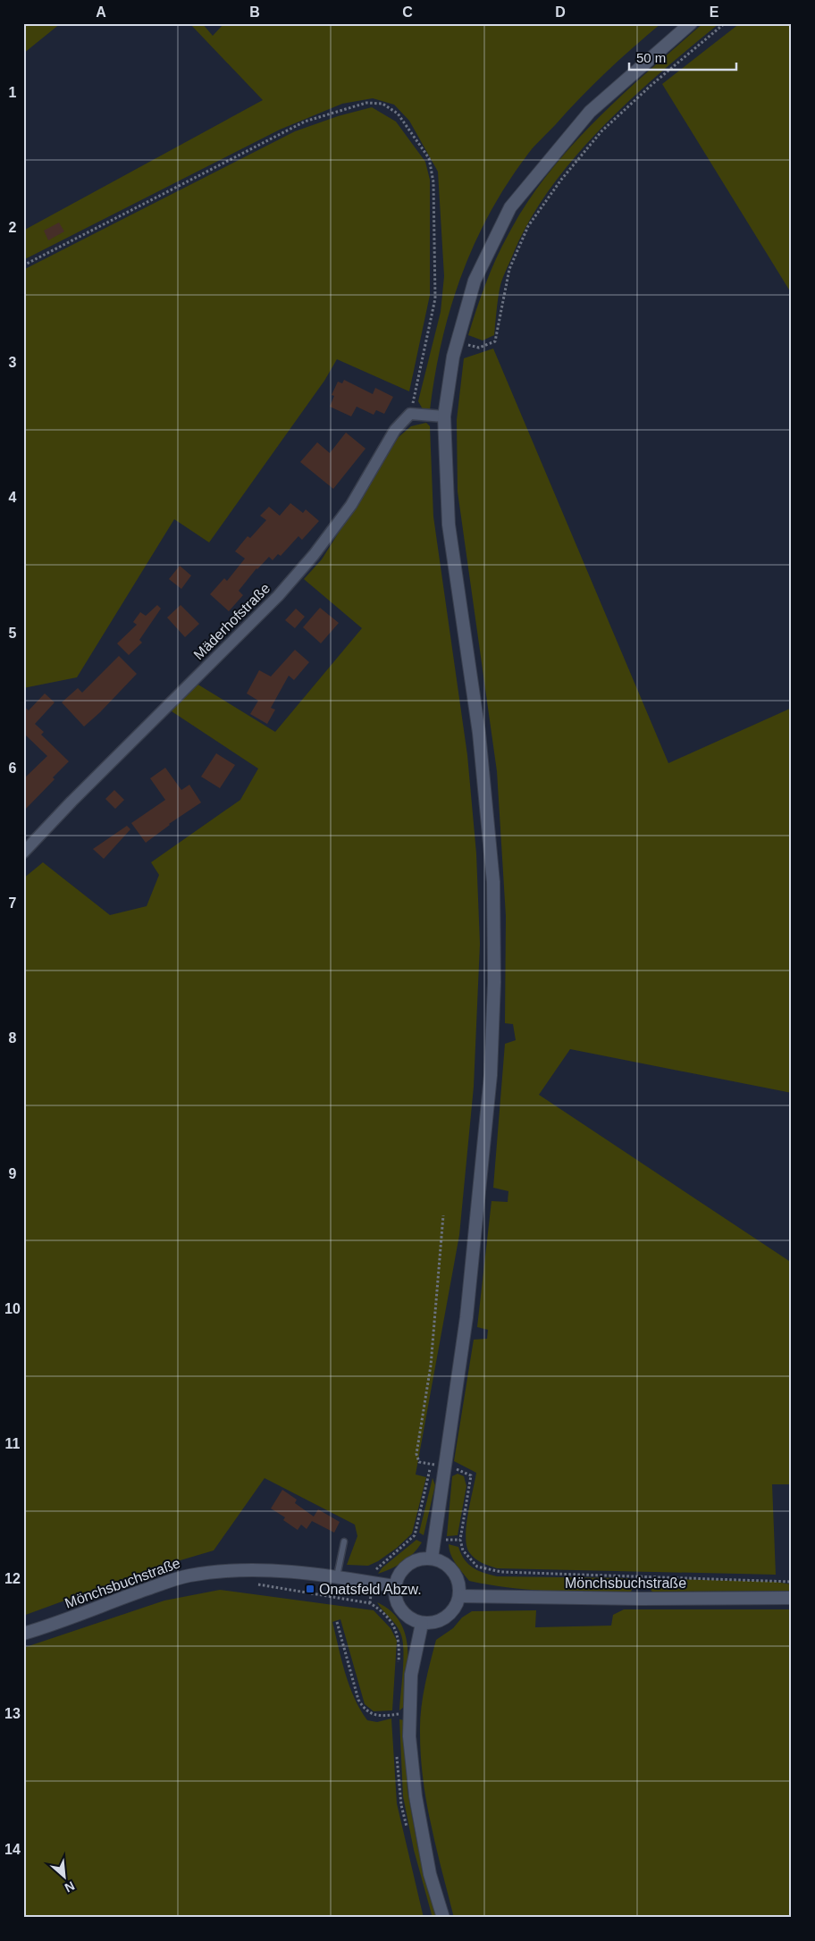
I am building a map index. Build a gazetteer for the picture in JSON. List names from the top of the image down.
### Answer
{
  "streets": {
    "street": ["Mäderhofstraße", "Mönchsbuchstraße"]
  },
  "places": {
    "transit": ["Onatsfeld Abzw."]
  },
  "scale_bar": "50 m",
  "north": "bottom right",
  "grid": {
    "columns": [
      "A",
      "B",
      "C",
      "D",
      "E"
    ],
    "rows": [
      "1",
      "2",
      "3",
      "4",
      "5",
      "6",
      "7",
      "8",
      "9",
      "10",
      "11",
      "12",
      "13",
      "14"
    ]
  }
}
